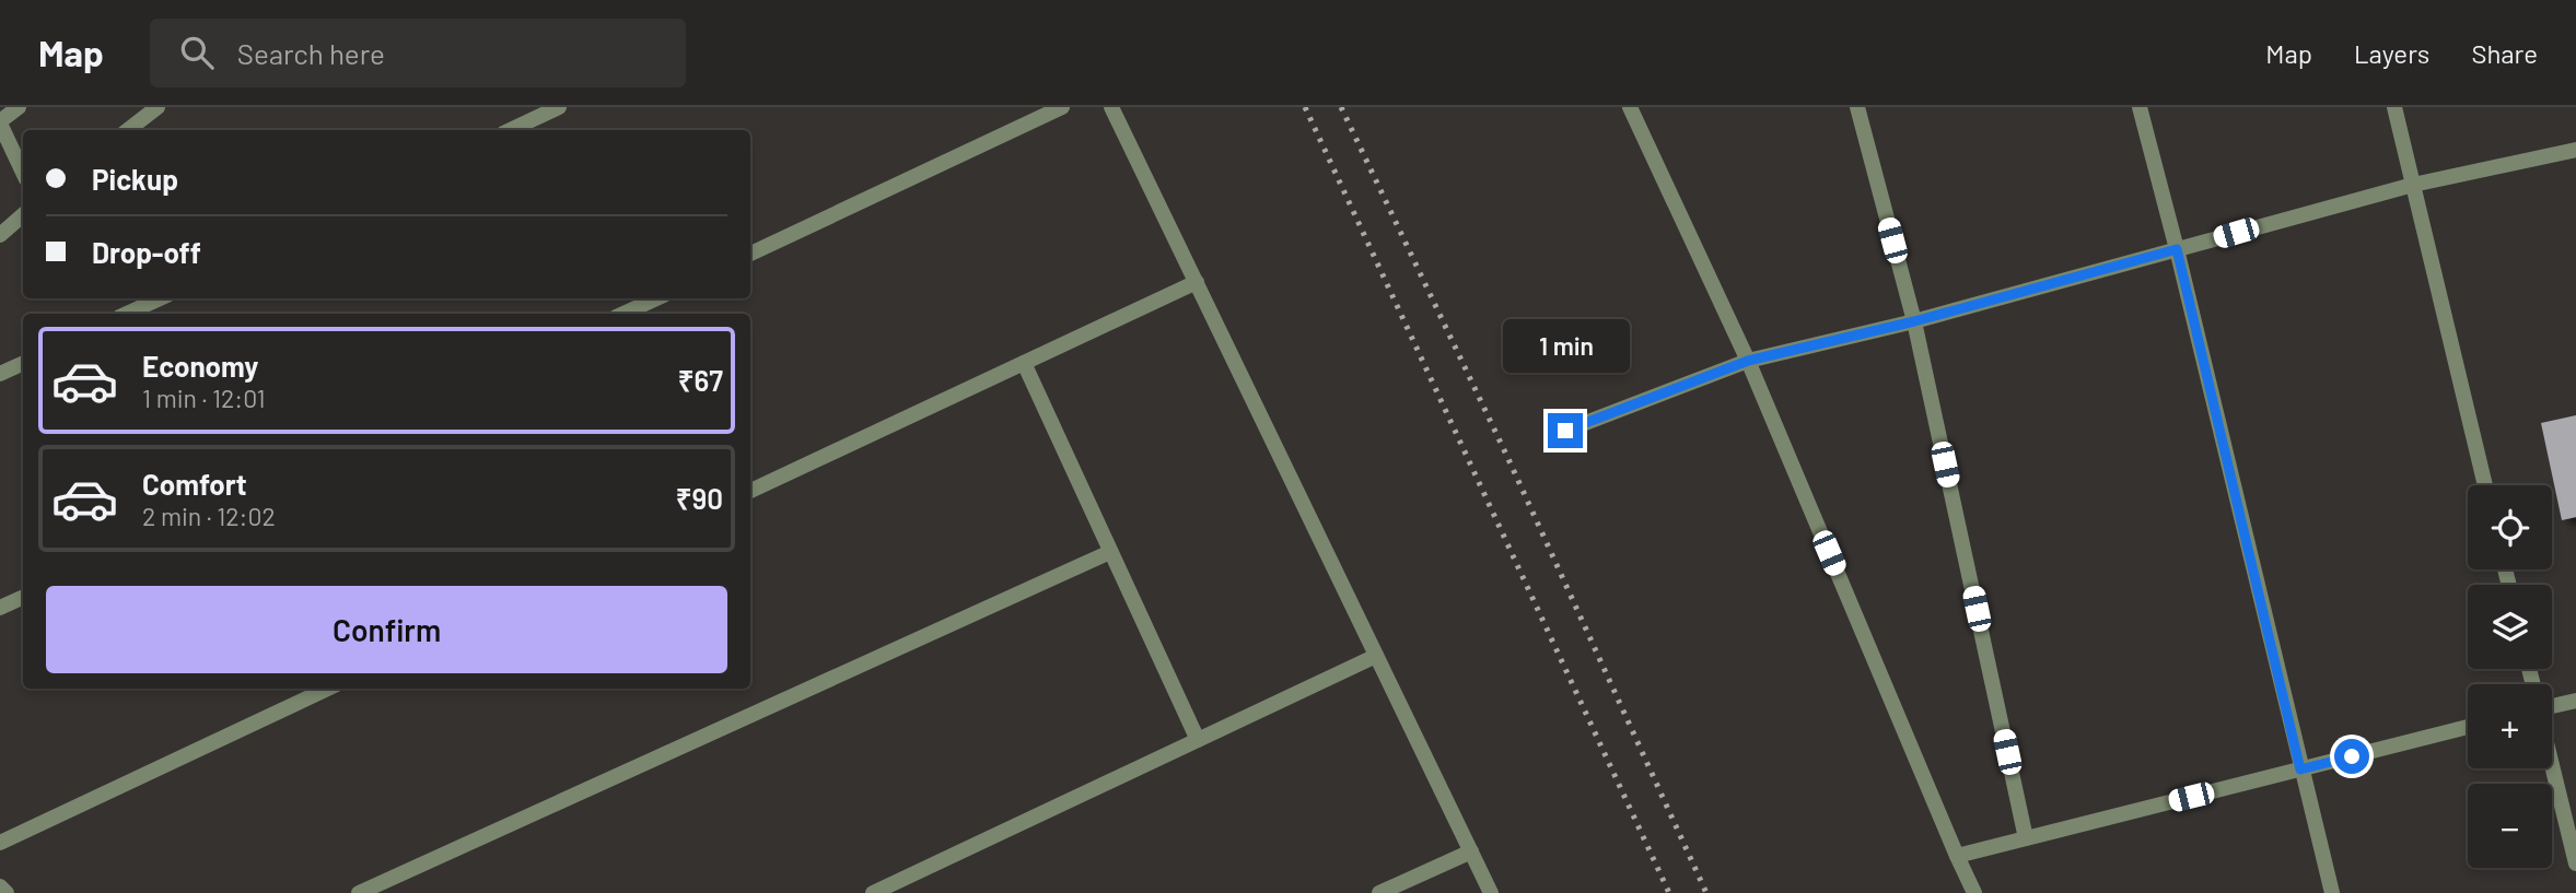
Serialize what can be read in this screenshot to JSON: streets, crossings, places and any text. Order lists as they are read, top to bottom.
{
  "page": {
    "header": "Map",
    "search": "Search here",
    "nav": ["Map", "Layers", "Share"],
    "banner": ["Pickup", "Drop-off"],
    "bubble": "1 min",
    "list": [
      {
        "name": "Economy",
        "note": "1 min · 12:01",
        "value": "₹67"
      },
      {
        "name": "Comfort",
        "note": "2 min · 12:02",
        "value": "₹90"
      }
    ],
    "map_buttons": ["+", "−"],
    "buttons": "Confirm"
  }
}
